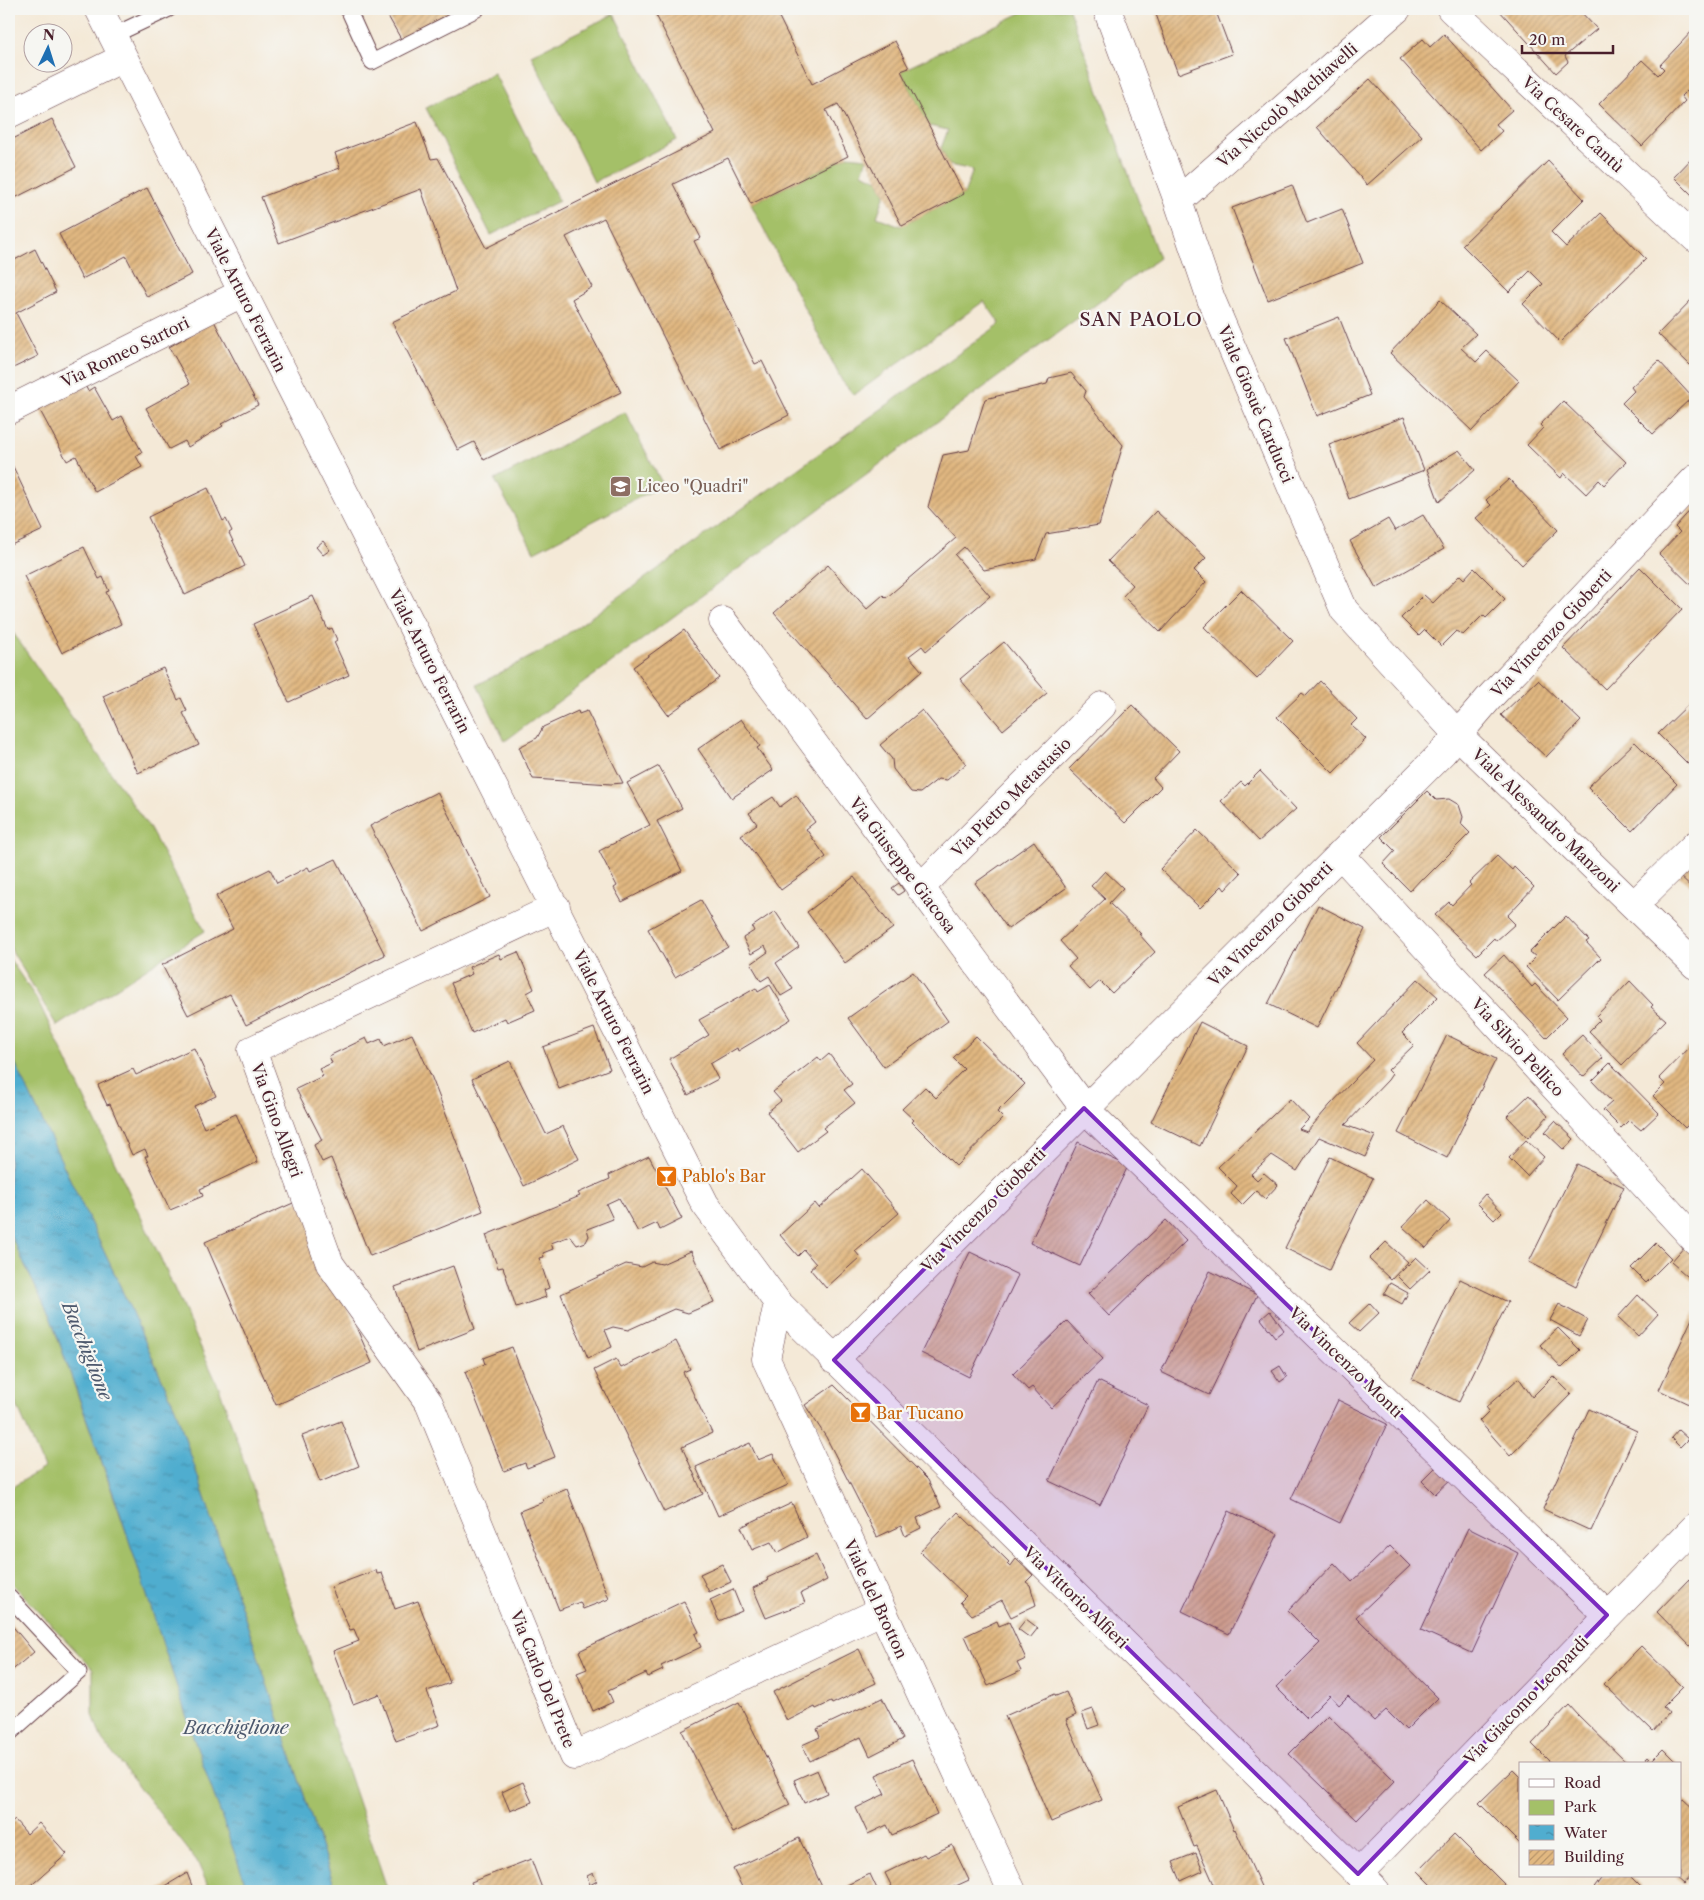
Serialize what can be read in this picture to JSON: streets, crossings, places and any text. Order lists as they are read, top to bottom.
{
  "streets": {
    "street": [
      "Via Niccolò Machiavelli",
      "Via Cesare Cantù",
      "Viale Arturo Ferrarin",
      "Via Romeo Sartori",
      "Viale Giosuè Carducci",
      "Via Vincenzo Gioberti",
      "Via Pietro Metastasio",
      "Viale Alessandro Manzoni",
      "Via Giuseppe Giacosa",
      "Via Silvio Pellico",
      "Via Gino Allegri",
      "Via Vincenzo Monti",
      "Via Vittorio Alfieri",
      "Viale del Brotton",
      "Via Carlo Del Prete",
      "Via Giacomo Leopardi"
    ]
  },
  "crossings": [
    ["Via Niccolò Machiavelli", "Viale Giosuè Carducci"],
    ["Viale Arturo Ferrarin", "Via Romeo Sartori"],
    ["Viale Arturo Ferrarin", "Via Gino Allegri"],
    ["Viale Arturo Ferrarin", "Via Vittorio Alfieri"],
    ["Viale Arturo Ferrarin", "Viale del Brotton"],
    ["Viale Giosuè Carducci", "Via Vincenzo Gioberti"],
    ["Viale Giosuè Carducci", "Viale Alessandro Manzoni"],
    ["Via Vincenzo Gioberti", "Viale Alessandro Manzoni"],
    ["Via Vincenzo Gioberti", "Via Giuseppe Giacosa"],
    ["Via Vincenzo Gioberti", "Via Silvio Pellico"],
    ["Via Vincenzo Gioberti", "Via Vincenzo Monti"],
    ["Via Vincenzo Gioberti", "Via Vittorio Alfieri"],
    ["Via Pietro Metastasio", "Via Giuseppe Giacosa"],
    ["Via Giuseppe Giacosa", "Via Vincenzo Monti"],
    ["Via Gino Allegri", "Via Carlo Del Prete"],
    ["Via Vincenzo Monti", "Via Giacomo Leopardi"],
    ["Via Vittorio Alfieri", "Viale del Brotton"],
    ["Via Vittorio Alfieri", "Via Giacomo Leopardi"],
    ["Viale del Brotton", "Via Carlo Del Prete"]
  ],
  "districts": ["SAN PAOLO"],
  "water": ["Bacchiglione"],
  "places": {
    "school or university": ["Liceo \"Quadri\""],
    "bar": ["Pablo's Bar", "Bar Tucano"]
  },
  "legend": [
    "Road",
    "Park",
    "Water",
    "Building"
  ],
  "scale_bar": "20 m",
  "north": "top"
}
